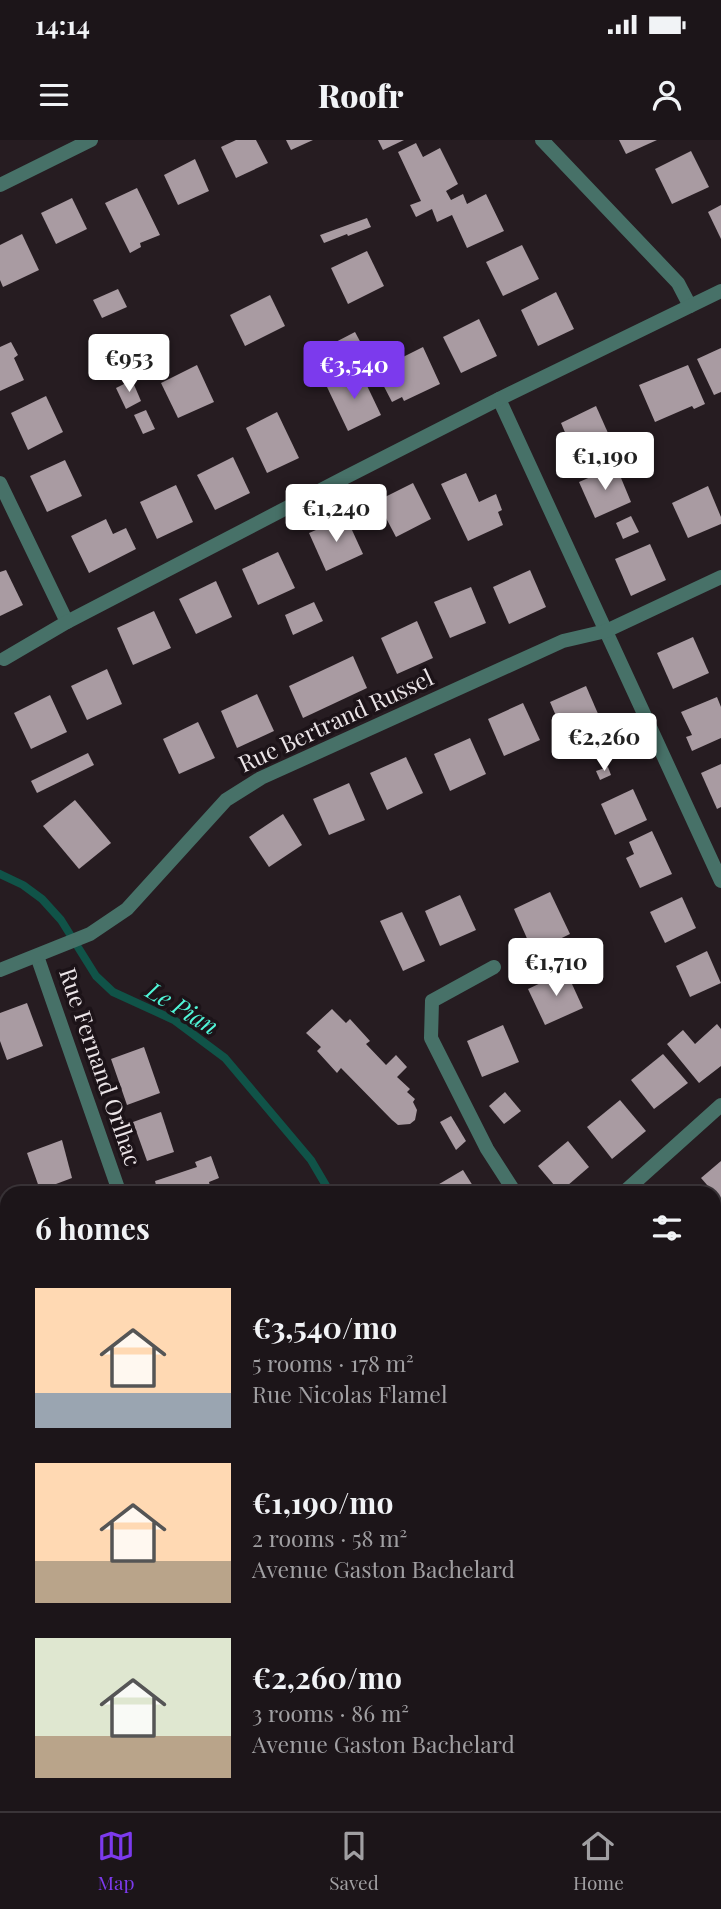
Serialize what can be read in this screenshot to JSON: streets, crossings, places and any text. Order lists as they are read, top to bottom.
{
  "streets": {
    "street": ["Rue Bertrand Russel", "Rue Fernand Orlhac"]
  },
  "crossings": [
    ["Rue Bertrand Russel", "Rue Fernand Orlhac"]
  ],
  "water": ["Le Pian"],
  "page": {
    "status": "14:14",
    "header": "Roofr",
    "price": [
      "€953",
      "€3,540",
      "€1,190",
      "€1,240",
      "€2,260",
      "€1,710"
    ],
    "heading": "6 homes",
    "list": [
      {
        "name": "€3,540/mo",
        "note": "5 rooms · 178 m² · Rue Nicolas Flamel"
      },
      {
        "name": "€1,190/mo",
        "note": "2 rooms · 58 m² · Avenue Gaston Bachelard"
      },
      {
        "name": "€2,260/mo",
        "note": "3 rooms · 86 m² · Avenue Gaston Bachelard"
      }
    ],
    "tabs": ["Map", "Saved", "Home"]
  }
}
